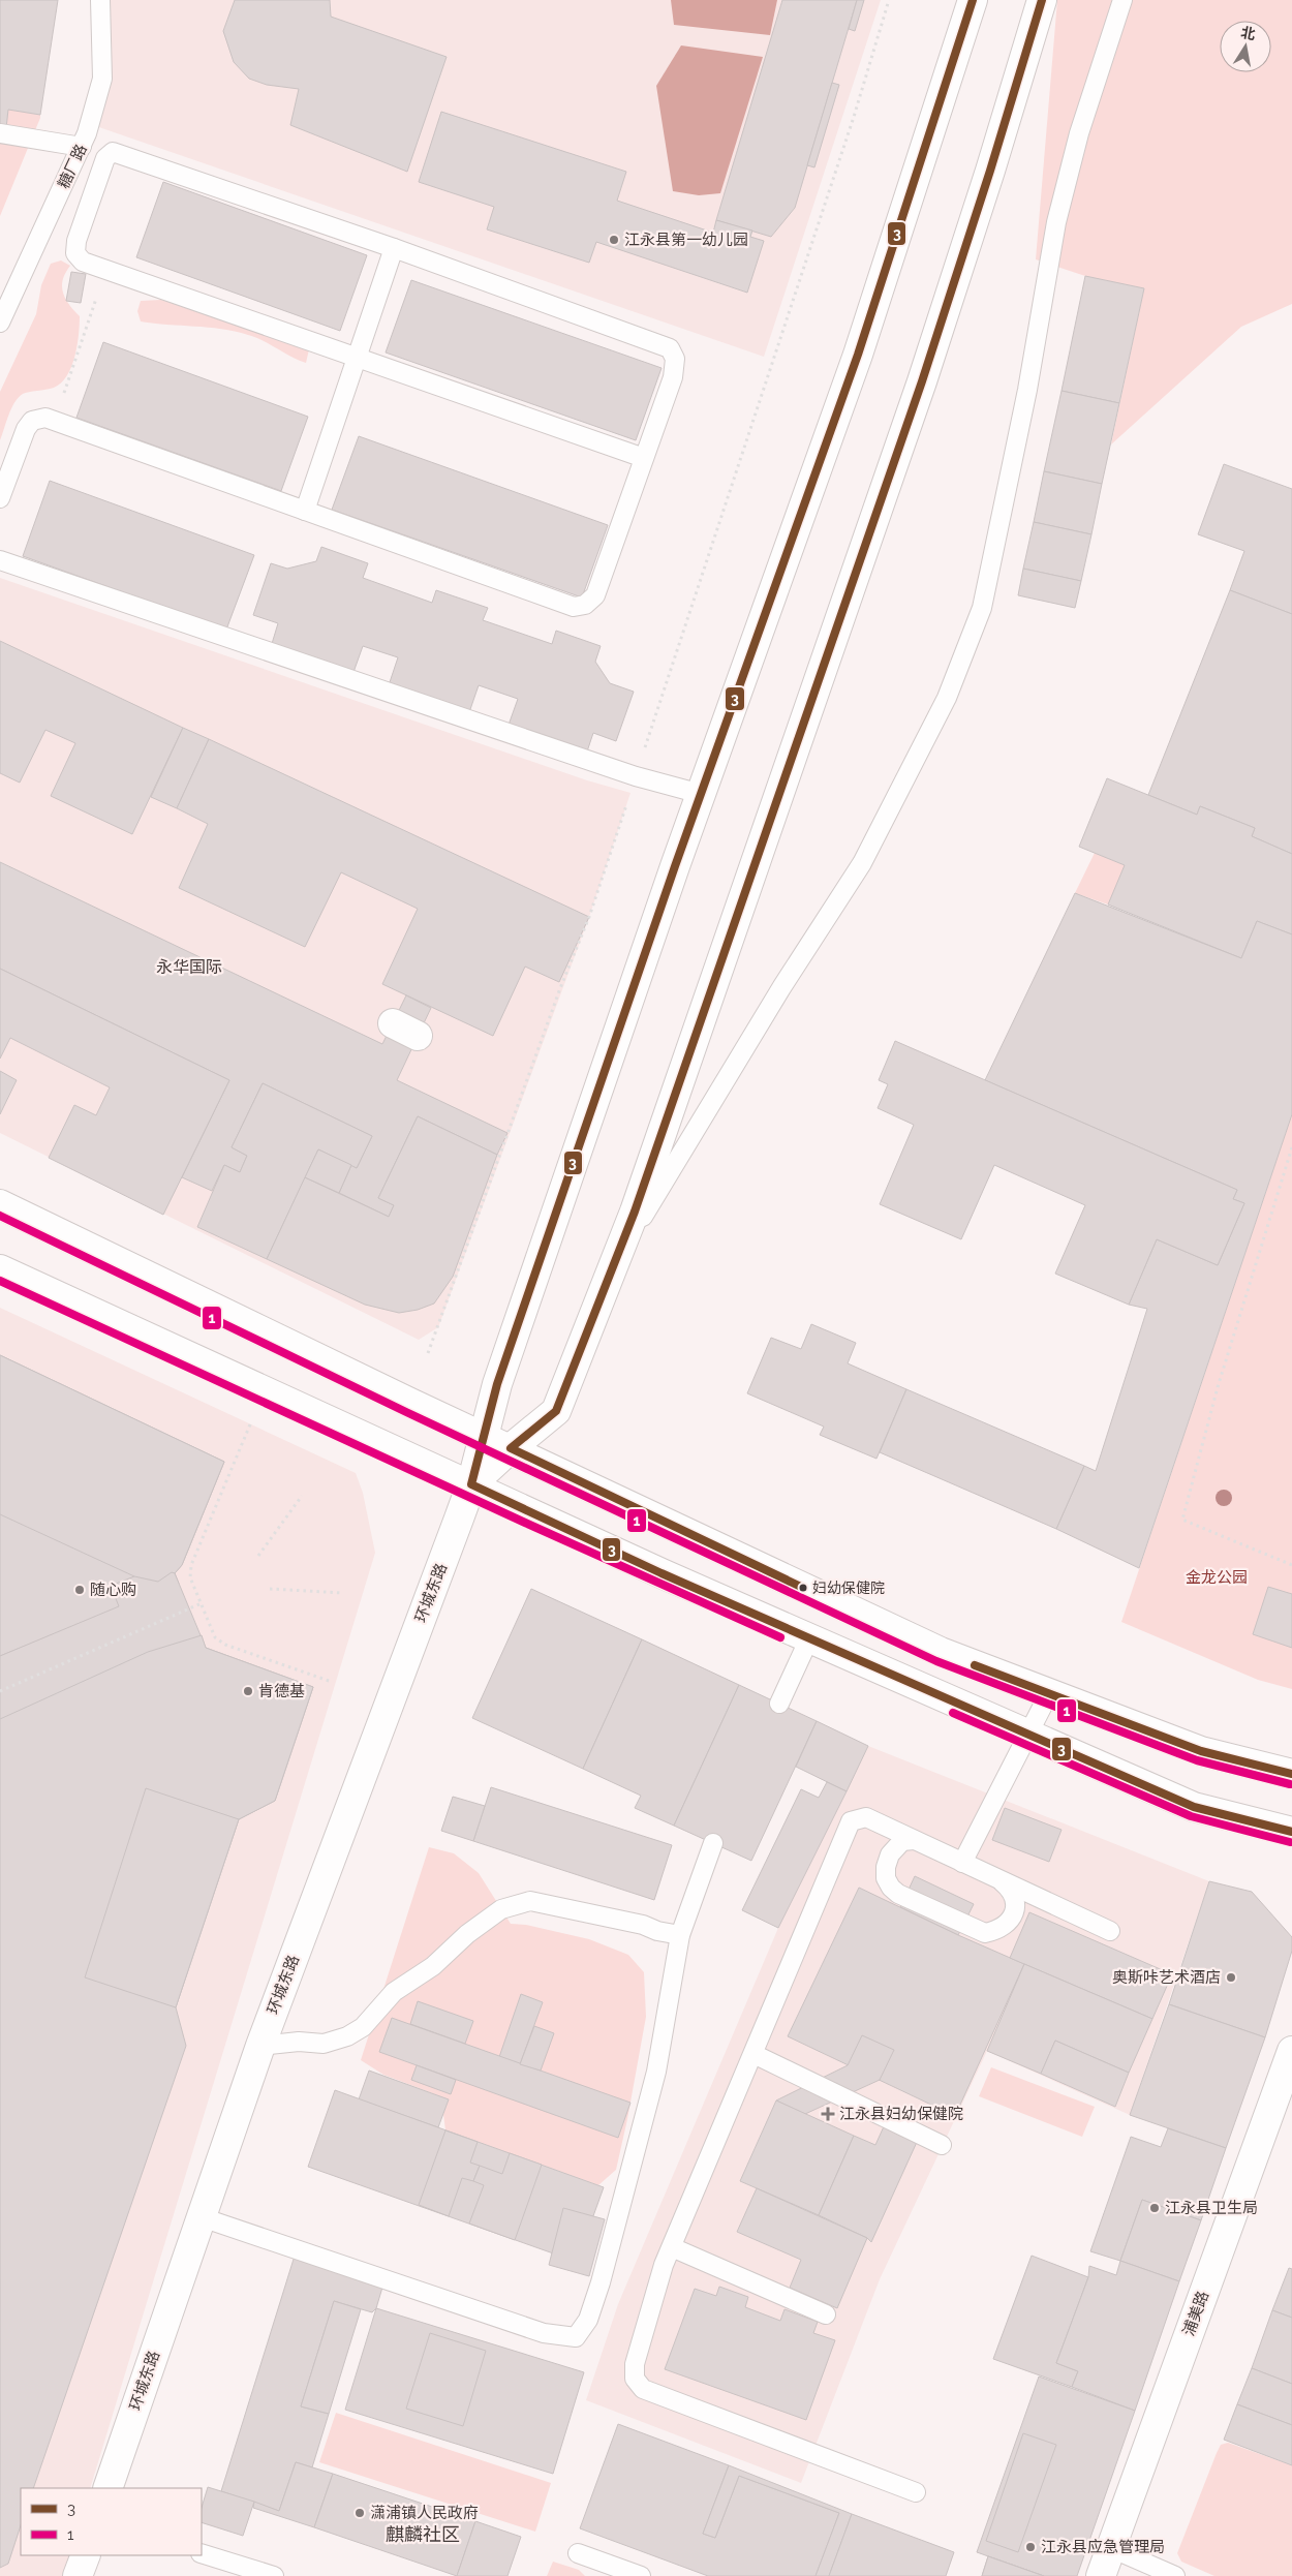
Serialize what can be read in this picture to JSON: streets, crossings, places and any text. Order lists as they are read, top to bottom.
{
  "streets": {
    "main road": ["环城东路", "浦美路"],
    "lane": ["糖厂路"]
  },
  "districts": ["永华国际", "麒麟社区"],
  "parks": ["金龙公园"],
  "places": {
    "other": [
      "江永县第一幼儿园",
      "妇幼保健院",
      "随心购",
      "肯德基",
      "奥斯咔艺术酒店",
      "江永县卫生局",
      "潇浦镇人民政府",
      "江永县应急管理局"
    ],
    "health": ["江永县妇幼保健院"]
  },
  "lines": ["transit line 3", "transit line 1"],
  "legend": ["3", "1"],
  "north": "top"
}
